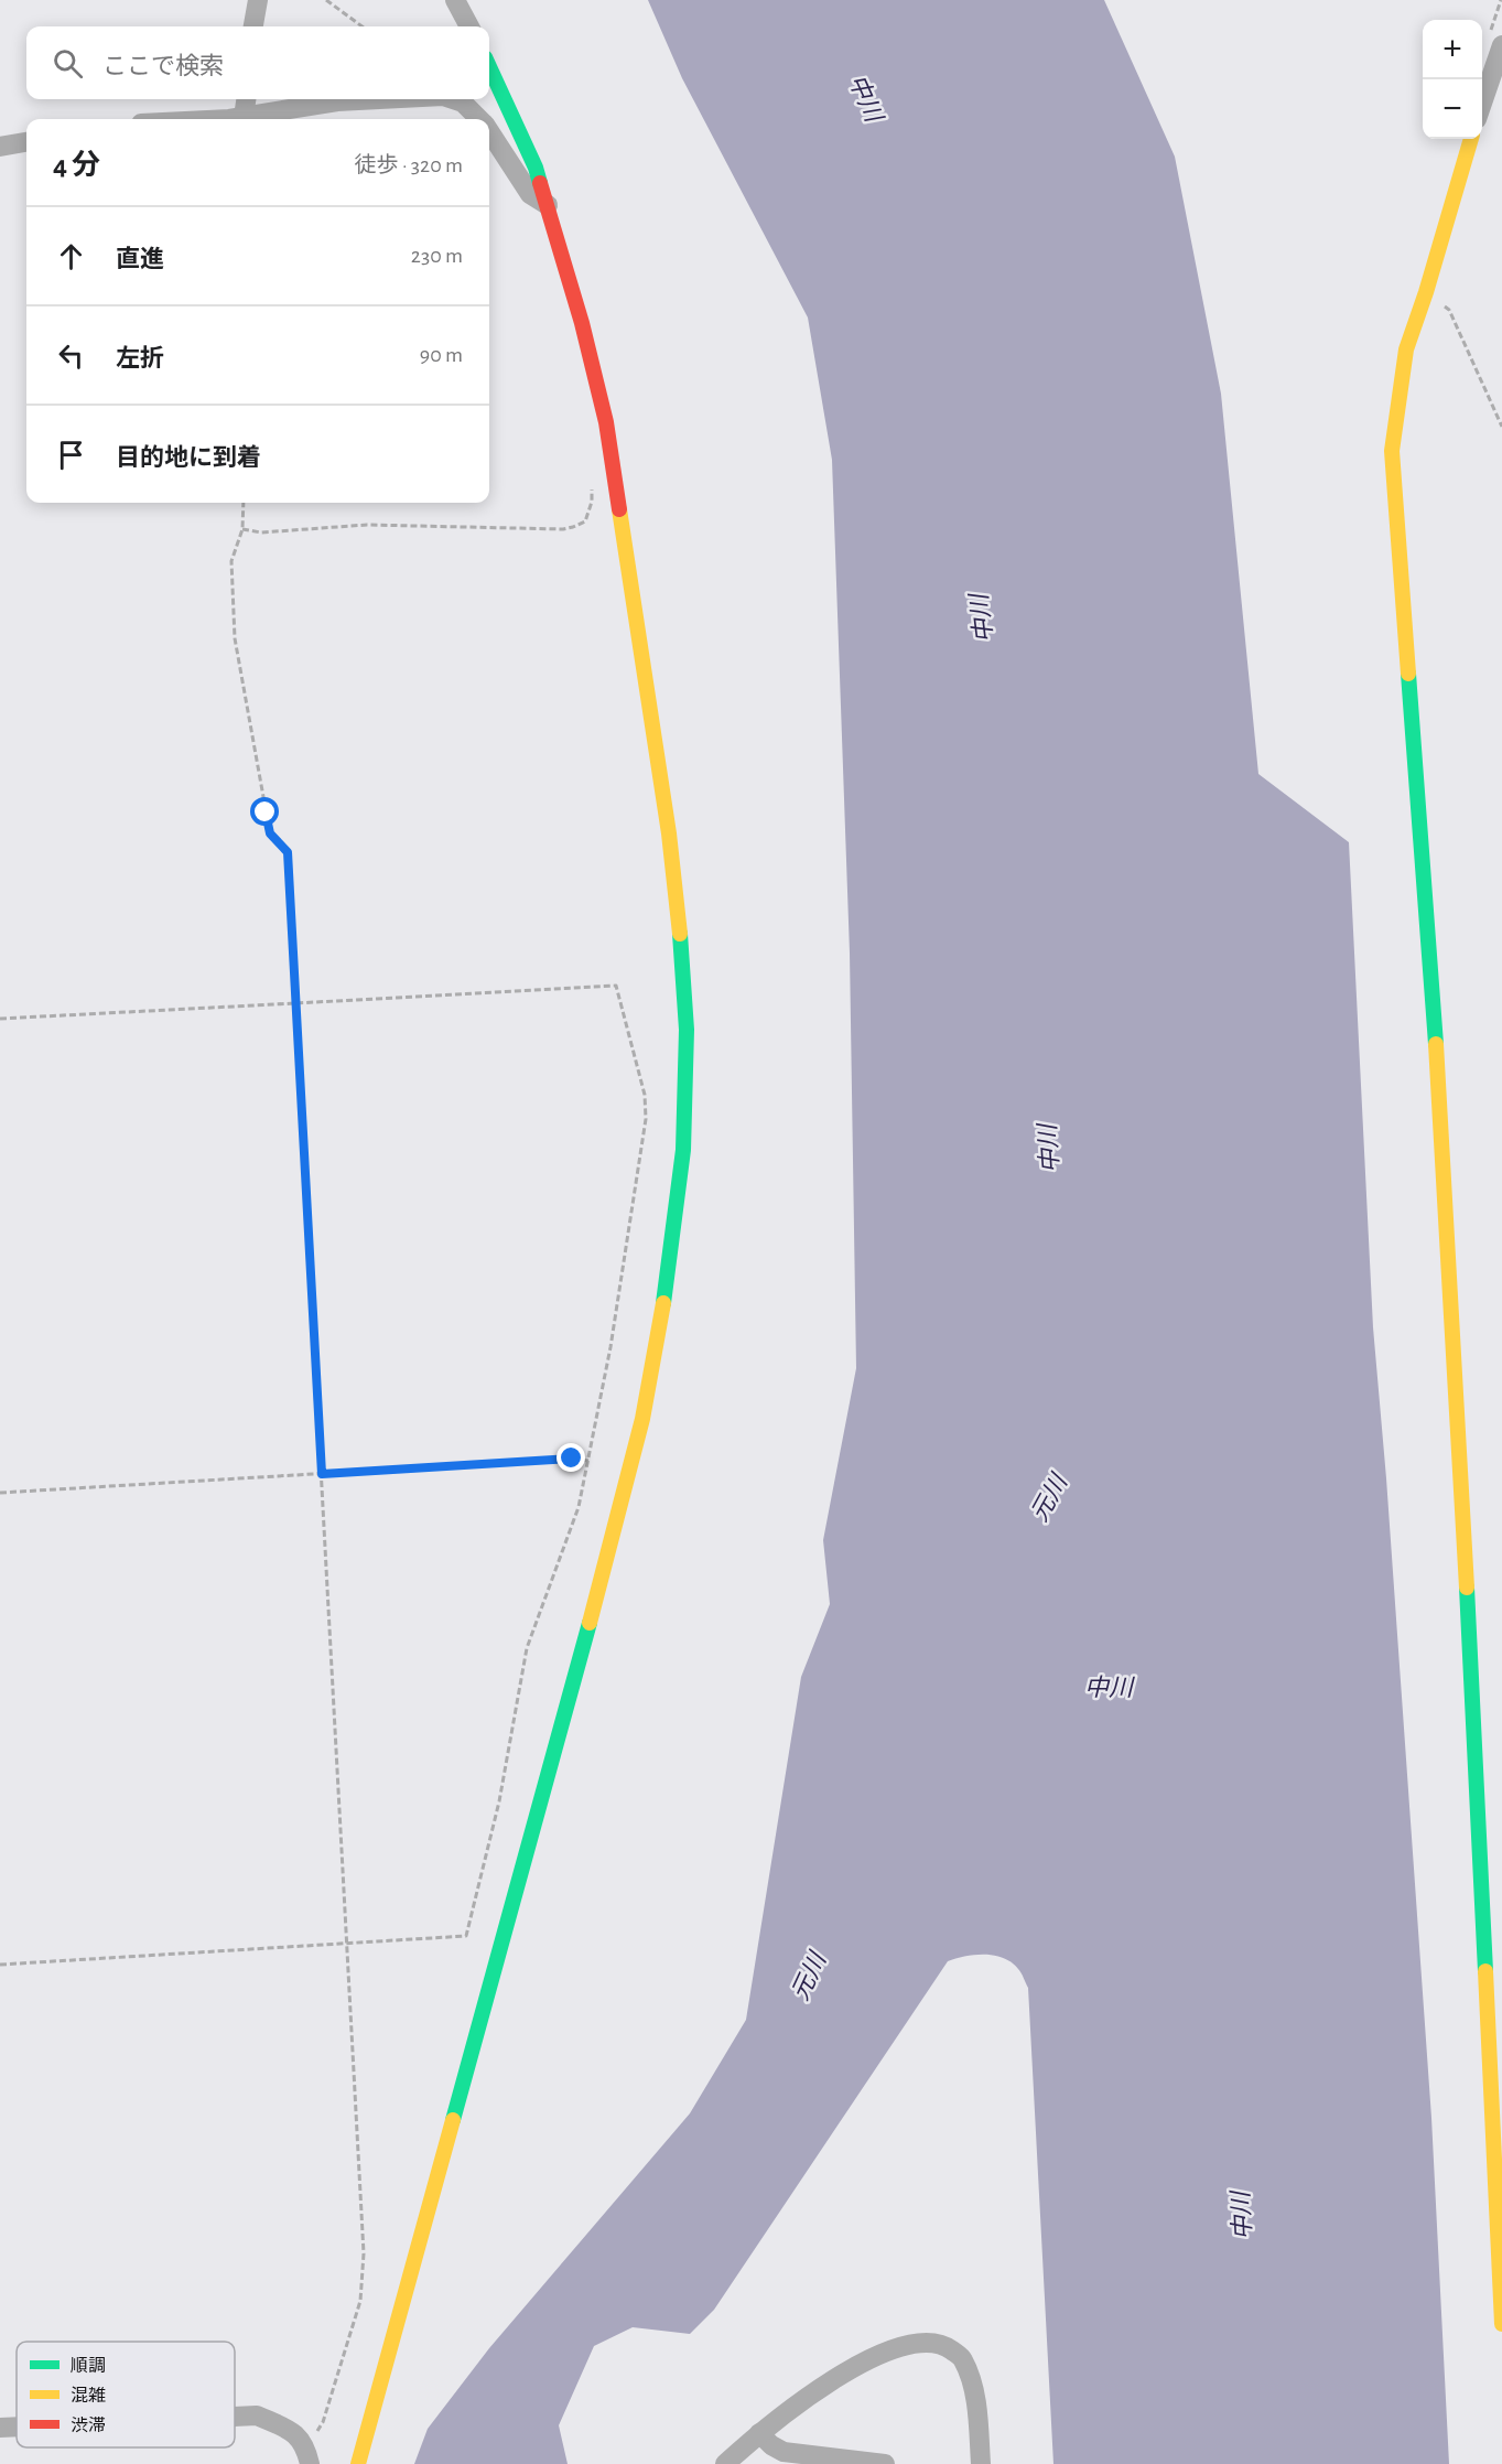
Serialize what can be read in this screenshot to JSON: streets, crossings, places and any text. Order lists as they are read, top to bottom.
{
  "water": ["中川", "元川"],
  "legend": ["順調", "混雑", "渋滞"],
  "page": {
    "map_buttons": ["+", "−"],
    "search": "ここで検索",
    "heading": ["4 分", "徒歩 · 320 m"],
    "list": [
      ["直進", "230 m"],
      ["左折", "90 m"],
      "目的地に到着"
    ]
  }
}
